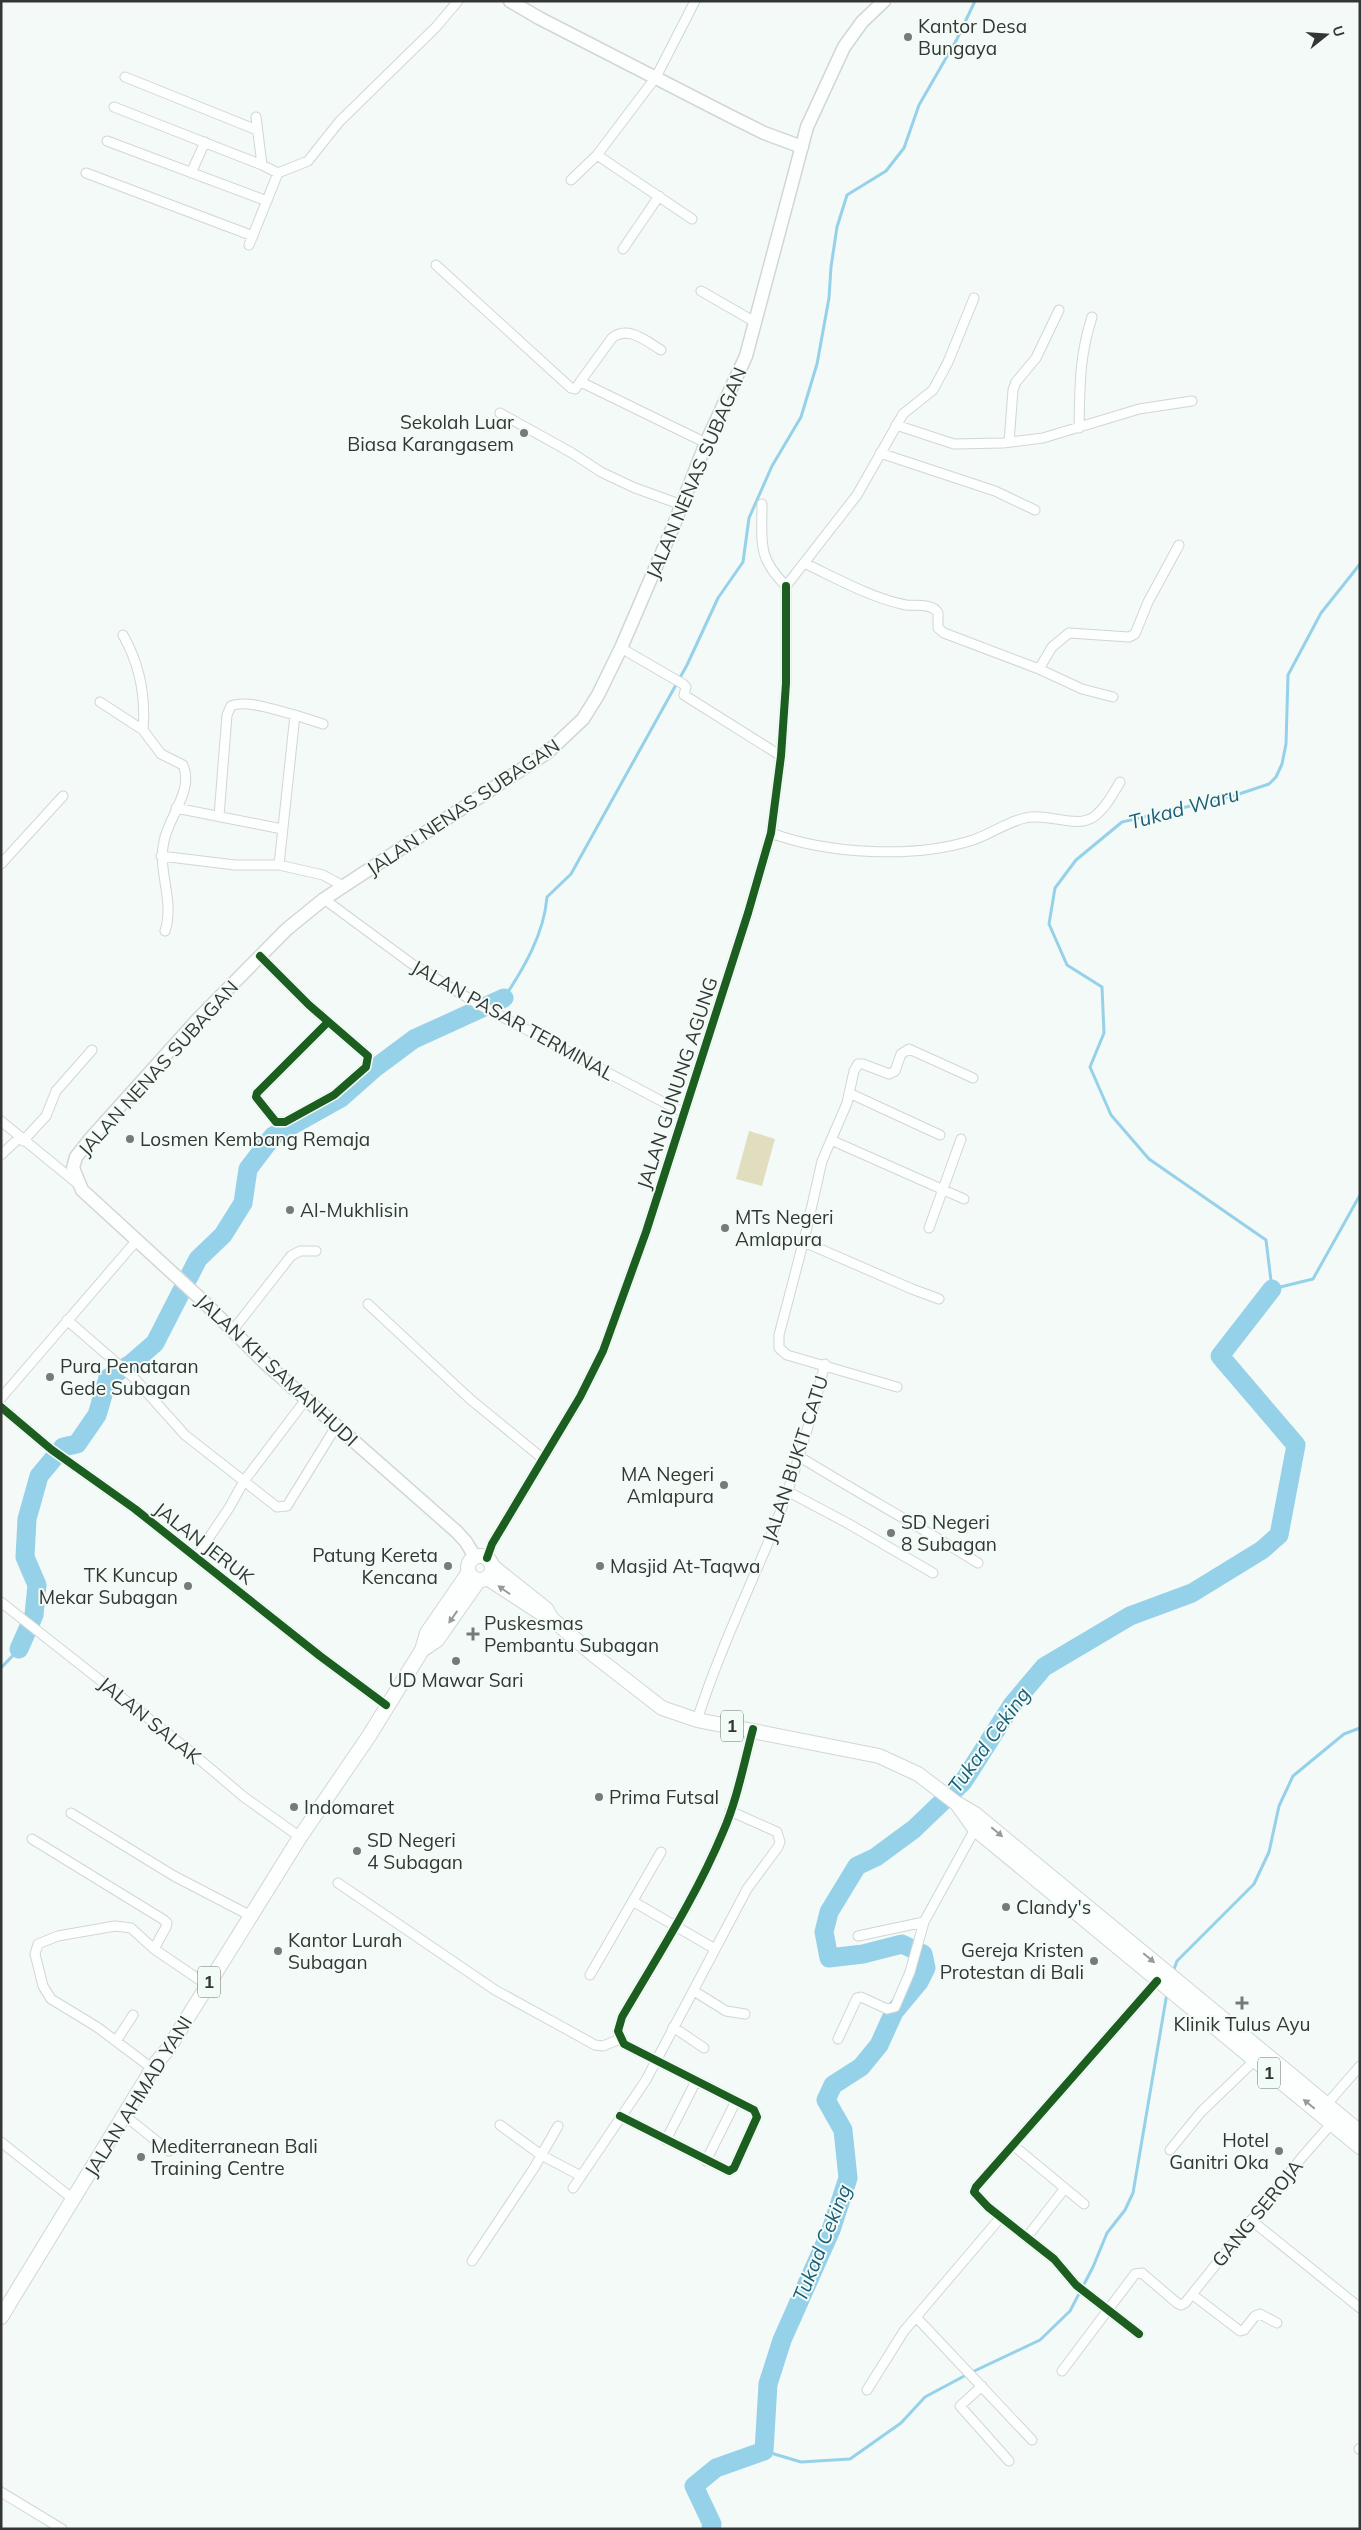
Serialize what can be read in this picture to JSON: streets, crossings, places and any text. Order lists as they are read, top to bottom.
{
  "streets": {
    "highway": ["1", "JALAN AHMAD YANI"],
    "main road": ["JALAN NENAS SUBAGAN", "JALAN KH SAMANHUDI"],
    "street": [
      "JALAN PASAR TERMINAL",
      "JALAN GUNUNG AGUNG",
      "JALAN BUKIT CATU",
      "JALAN JERUK",
      "JALAN SALAK",
      "GANG SEROJA"
    ]
  },
  "crossings": [
    ["JALAN NENAS SUBAGAN", "JALAN PASAR TERMINAL"],
    ["JALAN NENAS SUBAGAN", "JALAN KH SAMANHUDI"],
    ["JALAN PASAR TERMINAL", "JALAN GUNUNG AGUNG"],
    ["JALAN GUNUNG AGUNG", "JALAN KH SAMANHUDI"],
    ["JALAN GUNUNG AGUNG", "1"],
    ["JALAN GUNUNG AGUNG", "JALAN AHMAD YANI"],
    ["JALAN KH SAMANHUDI", "1"],
    ["JALAN KH SAMANHUDI", "JALAN AHMAD YANI"],
    ["JALAN BUKIT CATU", "1"],
    ["JALAN JERUK", "JALAN AHMAD YANI"],
    ["JALAN SALAK", "JALAN AHMAD YANI"],
    ["1", "JALAN AHMAD YANI"],
    ["1", "GANG SEROJA"]
  ],
  "water": ["Tukad Waru", "Tukad Ceking"],
  "places": {
    "other": [
      "Kantor Desa Bungaya",
      "Sekolah Luar Biasa Karangasem",
      "Losmen Kembang Remaja",
      "Al-Mukhlisin",
      "MTs Negeri Amlapura",
      "Pura Penataran Gede Subagan",
      "MA Negeri Amlapura",
      "SD Negeri 8 Subagan",
      "Patung Kereta Kencana",
      "Masjid At-Taqwa",
      "TK Kuncup Mekar Subagan",
      "UD Mawar Sari",
      "Prima Futsal",
      "Indomaret",
      "SD Negeri 4 Subagan",
      "Clandy's",
      "Kantor Lurah Subagan",
      "Gereja Kristen Protestan di Bali",
      "Hotel Ganitri Oka",
      "Mediterranean Bali Training Centre"
    ],
    "health": ["Puskesmas Pembantu Subagan", "Klinik Tulus Ayu"]
  },
  "north": "right"
}
